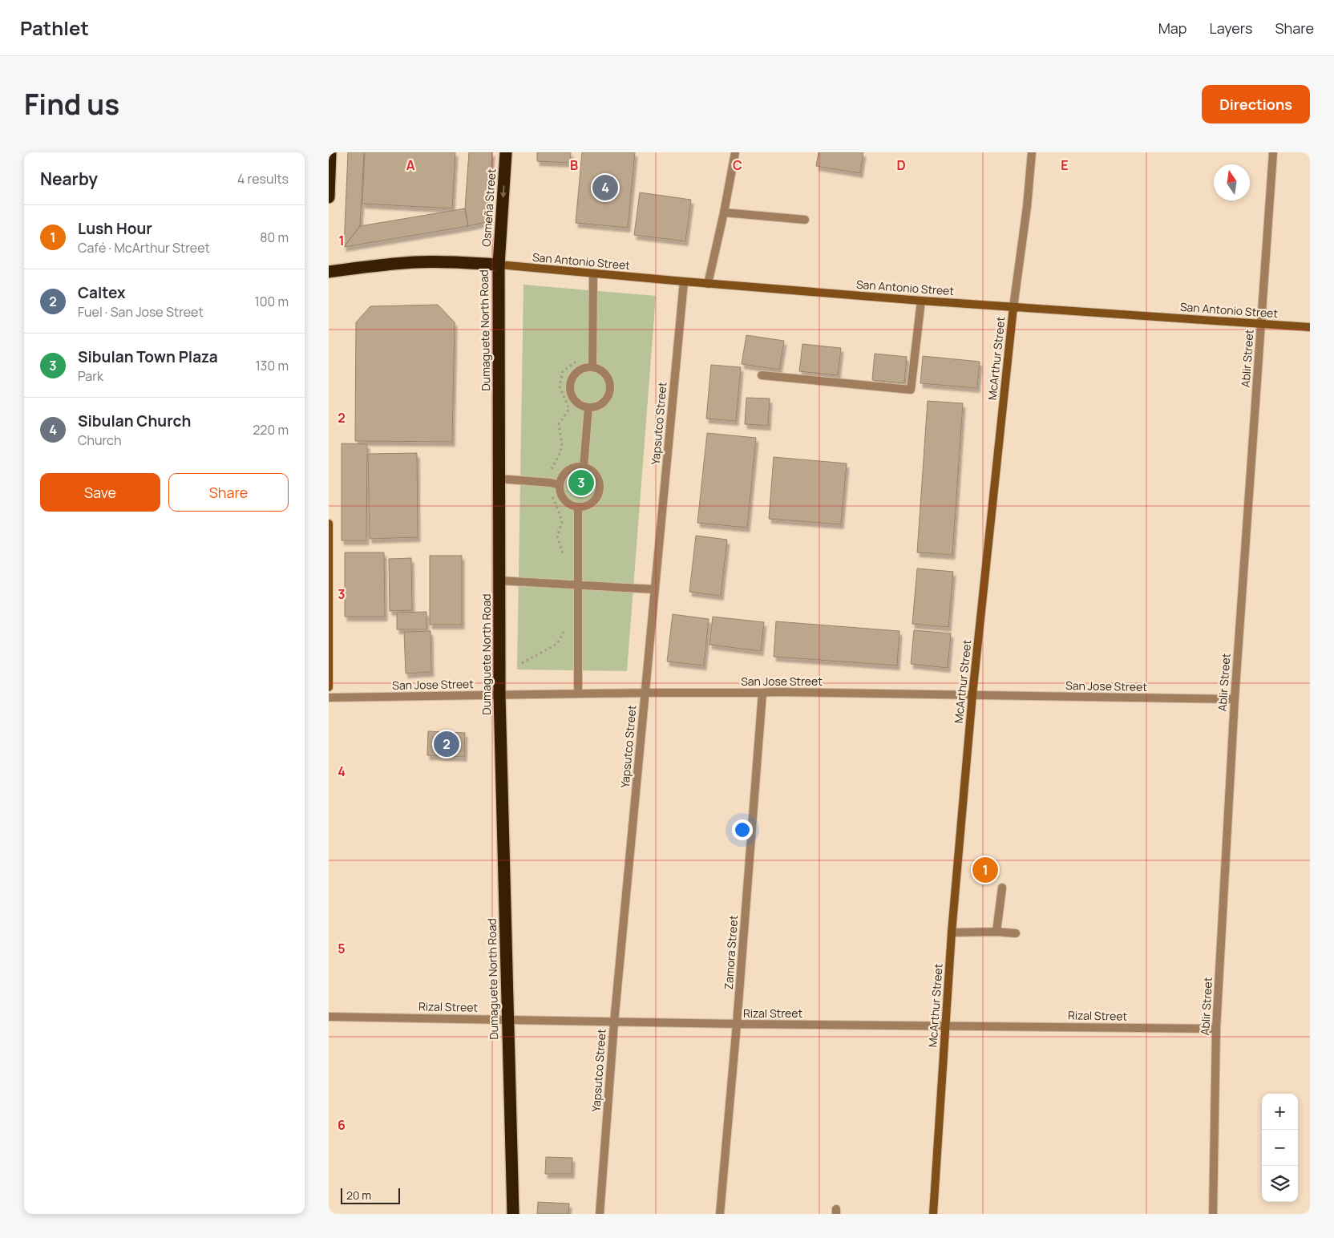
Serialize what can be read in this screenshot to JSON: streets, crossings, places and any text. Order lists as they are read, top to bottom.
{
  "streets": {
    "highway": ["Osmeña Street", "Dumaguete North Road"],
    "street": [
      "San Antonio Street",
      "McArthur Street",
      "Ablir Street",
      "Yapsutco Street",
      "San Jose Street",
      "Zamora Street",
      "Rizal Street"
    ]
  },
  "crossings": [
    ["Osmeña Street", "San Antonio Street"],
    ["Osmeña Street", "Dumaguete North Road"],
    ["San Antonio Street", "Dumaguete North Road"],
    ["San Antonio Street", "McArthur Street"],
    ["San Antonio Street", "Ablir Street"],
    ["San Antonio Street", "Yapsutco Street"],
    ["Dumaguete North Road", "San Jose Street"],
    ["Dumaguete North Road", "Rizal Street"],
    ["McArthur Street", "San Jose Street"],
    ["McArthur Street", "Rizal Street"],
    ["Ablir Street", "San Jose Street"],
    ["Ablir Street", "Rizal Street"],
    ["Yapsutco Street", "San Jose Street"],
    ["Yapsutco Street", "Rizal Street"],
    ["San Jose Street", "Zamora Street"],
    ["Zamora Street", "Rizal Street"]
  ],
  "one_way": ["Osmeña Street"],
  "scale_bar": "20 m",
  "north": "top",
  "page": {
    "header": "Pathlet",
    "nav": ["Map", "Layers", "Share"],
    "title": "Find us",
    "buttons": [
      "Directions",
      ["Save", "Share"]
    ],
    "heading": ["Nearby", "4 results"],
    "pins": [
      "4",
      "3",
      "2",
      "1"
    ],
    "list": [
      {
        "mark": "1",
        "name": "Lush Hour",
        "note": "Café · McArthur Street",
        "value": "80 m"
      },
      {
        "mark": "2",
        "name": "Caltex",
        "note": "Fuel · San Jose Street",
        "value": "100 m"
      },
      {
        "mark": "3",
        "name": "Sibulan Town Plaza",
        "note": "Park",
        "value": "130 m"
      },
      {
        "mark": "4",
        "name": "Sibulan Church",
        "note": "Church",
        "value": "220 m"
      }
    ],
    "map_buttons": ["+", "−"],
    "scale": "20 m"
  },
  "grid": {
    "columns": [
      "A",
      "B",
      "C",
      "D",
      "E"
    ],
    "rows": [
      "1",
      "2",
      "3",
      "4",
      "5",
      "6"
    ]
  }
}
